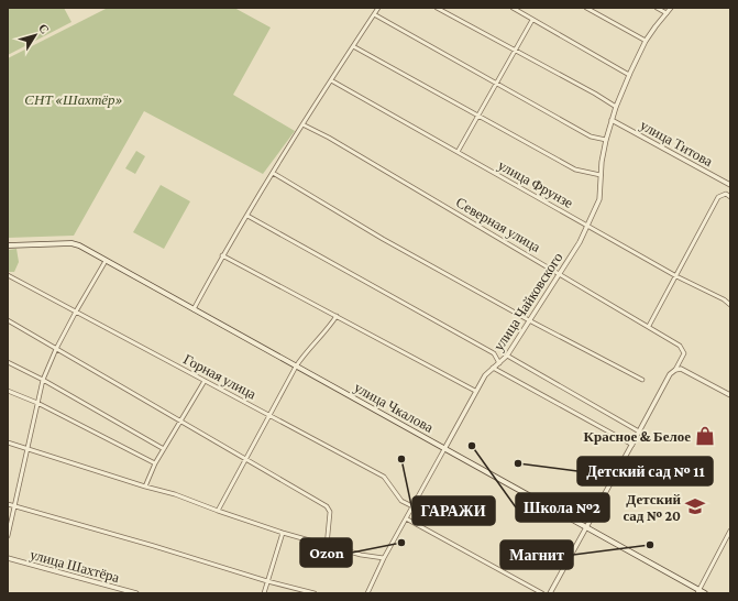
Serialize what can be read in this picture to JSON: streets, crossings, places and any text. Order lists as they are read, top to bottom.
{
  "streets": {
    "main road": ["улица Чкалова"],
    "street": [
      "улица Титова",
      "улица Фрунзе",
      "Северная улица",
      "улица Чайковского",
      "Горная улица",
      "улица Шахтёра"
    ]
  },
  "crossings": [
    ["улица Титова", "улица Чайковского"],
    ["улица Фрунзе", "улица Чайковского"],
    ["Северная улица", "улица Чайковского"],
    ["улица Чайковского", "Горная улица"],
    ["улица Чайковского", "улица Чкалова"]
  ],
  "parks": ["СНТ «Шахтёр»"],
  "places": {
    "shop": ["Красное & Белое"],
    "other": [
      "Школа №2",
      "ГАРАЖИ",
      "Детский сад № 11",
      "Ozon",
      "Магнит"
    ],
    "school or university": ["Детский сад № 20"]
  },
  "north": "top right"
}
